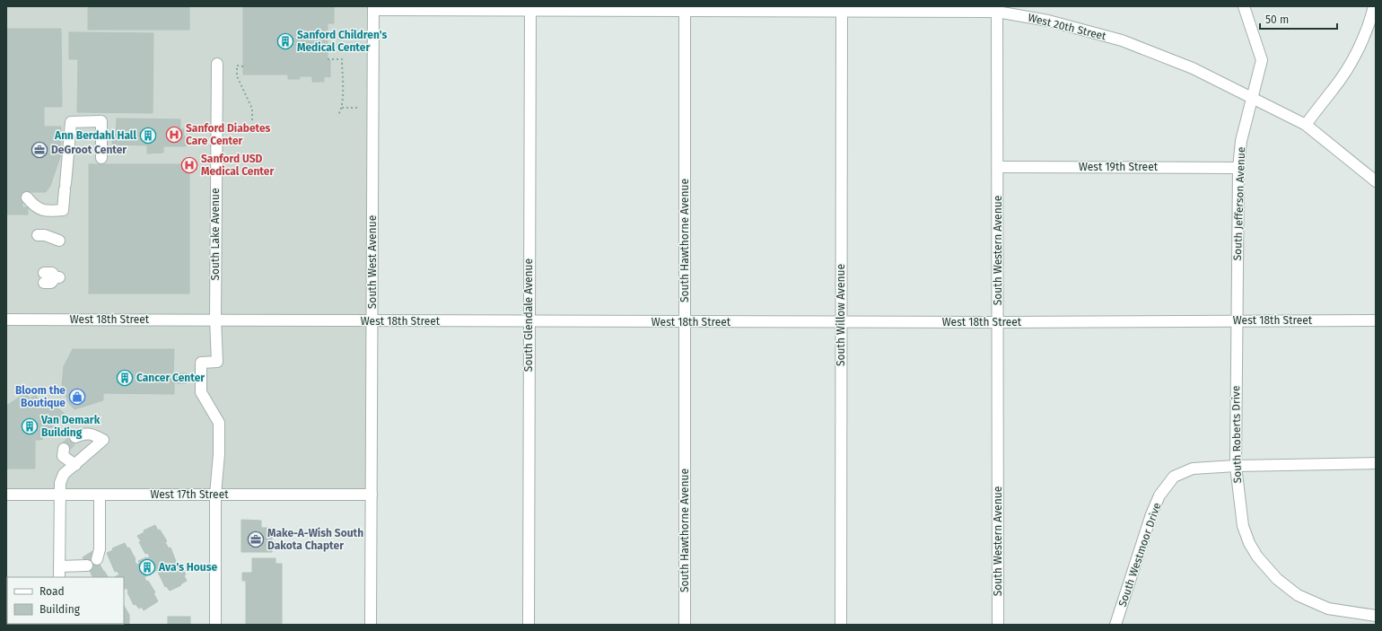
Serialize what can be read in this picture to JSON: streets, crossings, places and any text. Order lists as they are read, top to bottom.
{
  "streets": {
    "street": [
      "West 20th Street",
      "West 19th Street",
      "South Jefferson Avenue",
      "South Lake Avenue",
      "South Hawthorne Avenue",
      "South Western Avenue",
      "South West Avenue",
      "South Glendale Avenue",
      "South Willow Avenue",
      "West 18th Street",
      "South Roberts Drive",
      "West 17th Street",
      "South Westmoor Drive"
    ]
  },
  "crossings": [
    ["West 20th Street", "South Jefferson Avenue"],
    ["West 20th Street", "South Hawthorne Avenue"],
    ["West 20th Street", "South Western Avenue"],
    ["West 20th Street", "South West Avenue"],
    ["West 20th Street", "South Glendale Avenue"],
    ["West 20th Street", "South Willow Avenue"],
    ["West 19th Street", "South Jefferson Avenue"],
    ["West 19th Street", "South Western Avenue"],
    ["South Jefferson Avenue", "West 18th Street"],
    ["South Jefferson Avenue", "South Roberts Drive"],
    ["South Lake Avenue", "West 18th Street"],
    ["South Lake Avenue", "West 17th Street"],
    ["South Hawthorne Avenue", "West 18th Street"],
    ["South Western Avenue", "West 18th Street"],
    ["South West Avenue", "West 18th Street"],
    ["South West Avenue", "West 17th Street"],
    ["South Glendale Avenue", "West 18th Street"],
    ["South Willow Avenue", "West 18th Street"],
    ["West 18th Street", "South Roberts Drive"],
    ["South Roberts Drive", "South Westmoor Drive"]
  ],
  "places": {
    "building": [
      "Sanford Children's Medical Center",
      "Ann Berdahl Hall",
      "Cancer Center",
      "Van Demark Building",
      "Ava's House"
    ],
    "hospital": ["Sanford Diabetes Care Center", "Sanford USD Medical Center"],
    "office": ["DeGroot Center", "Make-A-Wish South Dakota Chapter"],
    "shop": ["Bloom the Boutique"]
  },
  "legend": ["Road", "Building"],
  "scale_bar": "50 m"
}
